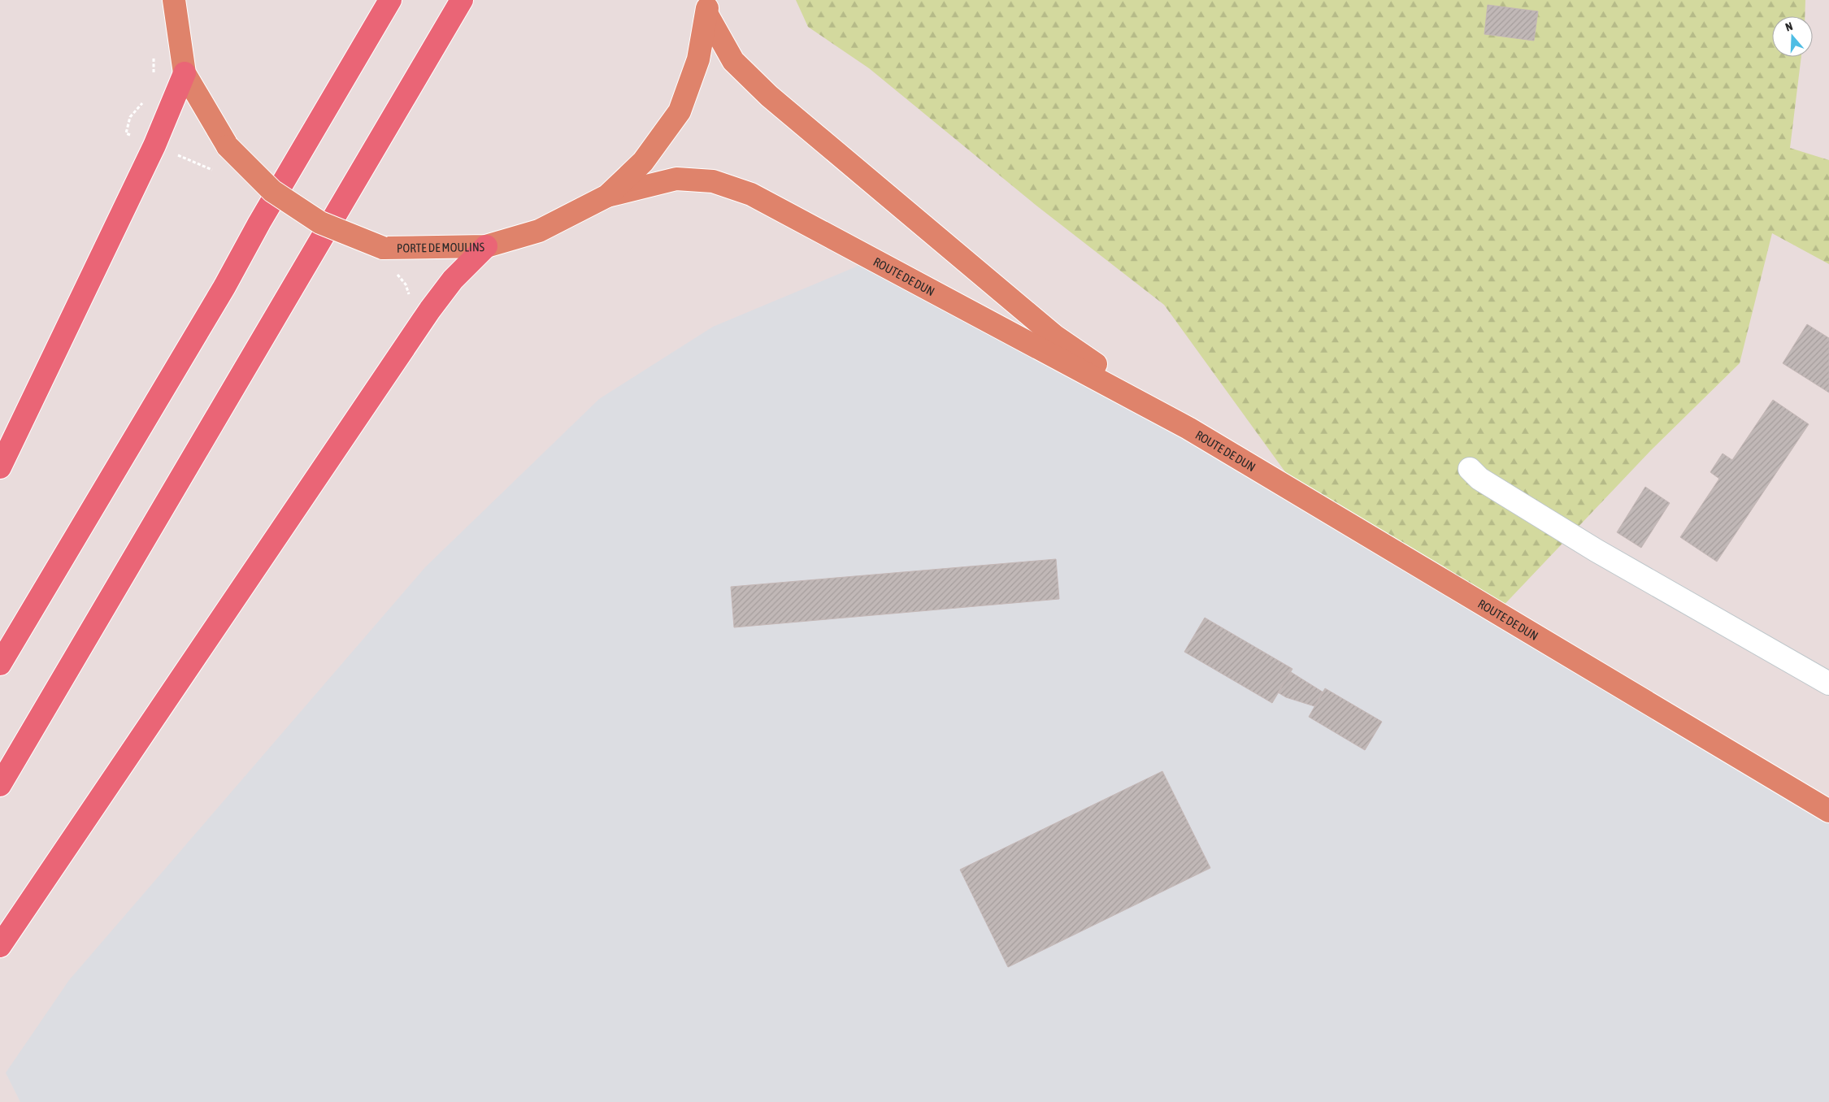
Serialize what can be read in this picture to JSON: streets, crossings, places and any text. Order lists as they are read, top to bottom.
{
  "streets": {
    "main road": ["PORTE DE MOULINS", "ROUTE DE DUN"]
  },
  "crossings": [
    ["PORTE DE MOULINS", "ROUTE DE DUN"]
  ],
  "north": "top"
}
